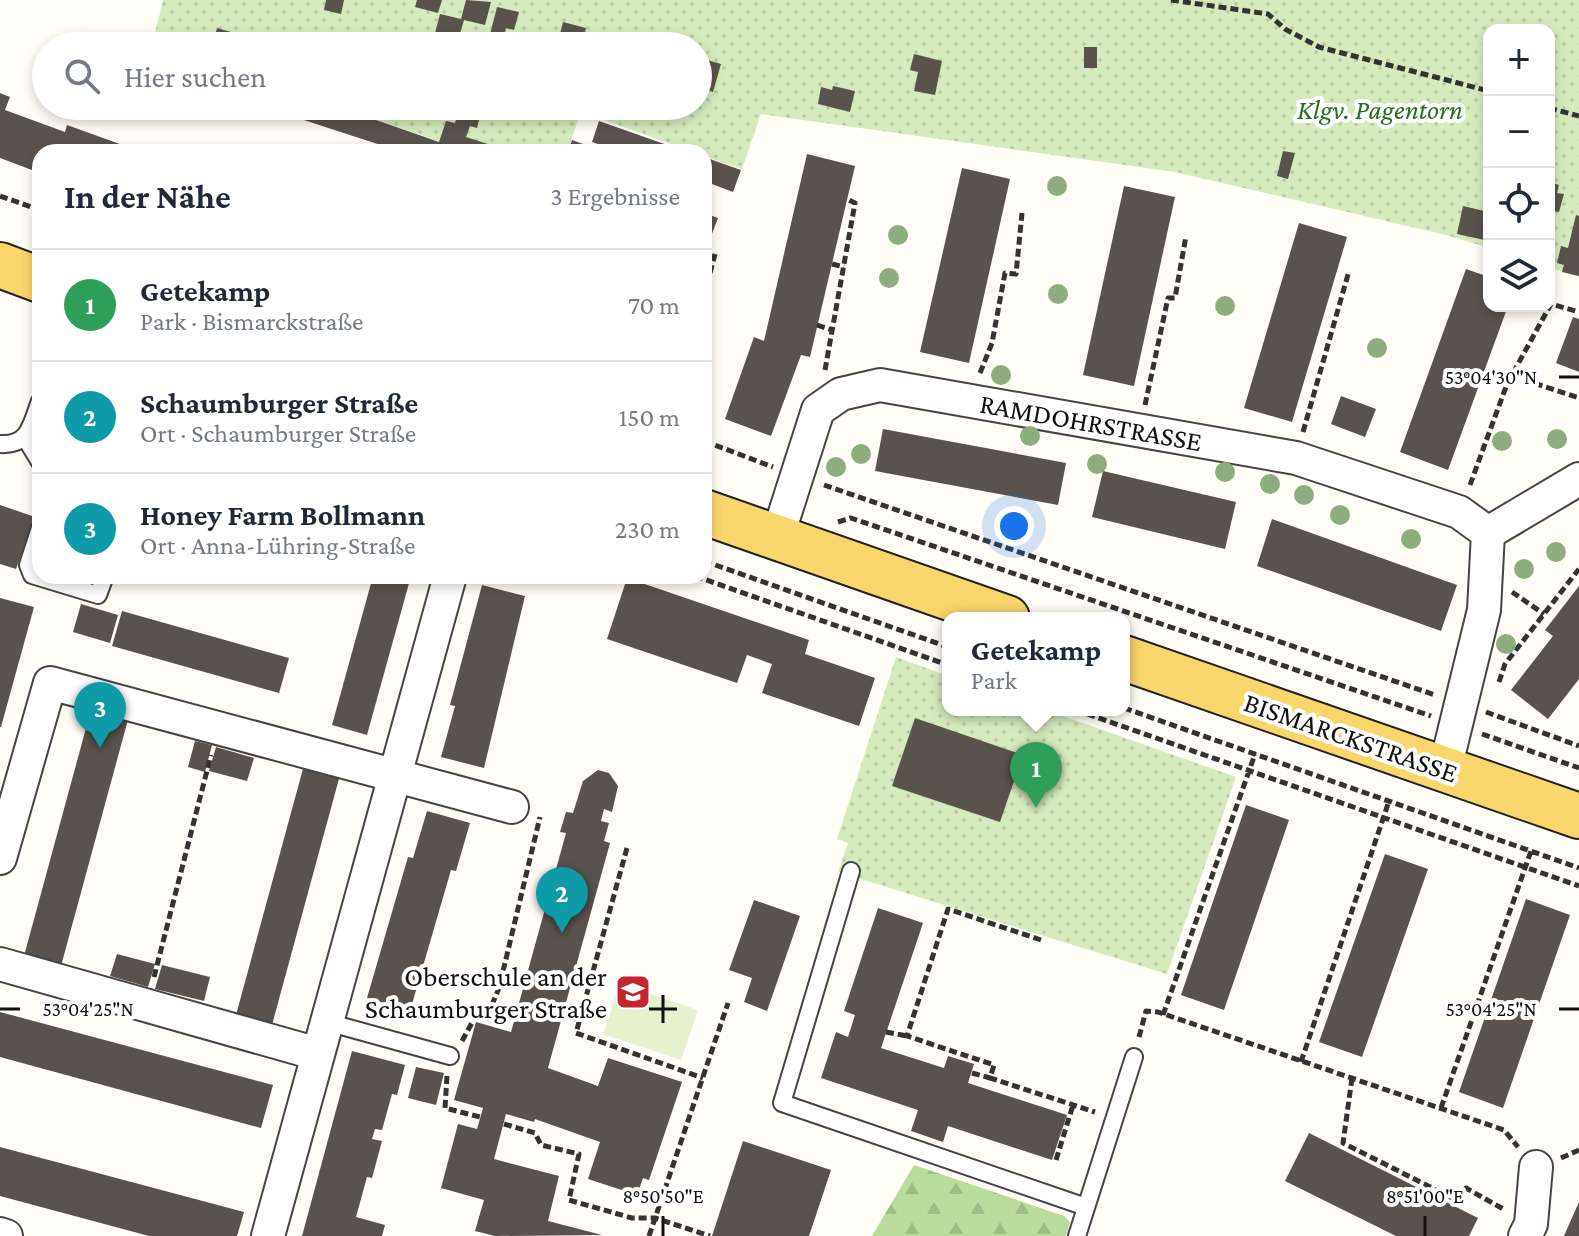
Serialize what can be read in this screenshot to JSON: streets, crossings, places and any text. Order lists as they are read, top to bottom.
{
  "streets": {
    "main road": ["BISMARCKSTRASSE"],
    "street": ["RAMDOHRSTRASSE"]
  },
  "parks": ["Klgv. Pagentorn"],
  "places": {
    "school or university": ["Oberschule an der Schaumburger Straße"]
  },
  "page": {
    "map_buttons": ["+", "−"],
    "search": "Hier suchen",
    "heading": ["In der Nähe", "3 Ergebnisse"],
    "list": [
      {
        "mark": "1",
        "name": "Getekamp",
        "note": "Park · Bismarckstraße",
        "value": "70 m"
      },
      {
        "mark": "2",
        "name": "Schaumburger Straße",
        "note": "Ort · Schaumburger Straße",
        "value": "150 m"
      },
      {
        "mark": "3",
        "name": "Honey Farm Bollmann",
        "note": "Ort · Anna-Lühring-Straße",
        "value": "230 m"
      }
    ],
    "popup": ["Getekamp", "Park"],
    "pins": ["3", "1", "2"]
  },
  "coordinates": [
    "53°04'30\"N",
    "53°04'25\"N",
    "8°50'50\"E",
    "8°51'00\"E"
  ]
}
